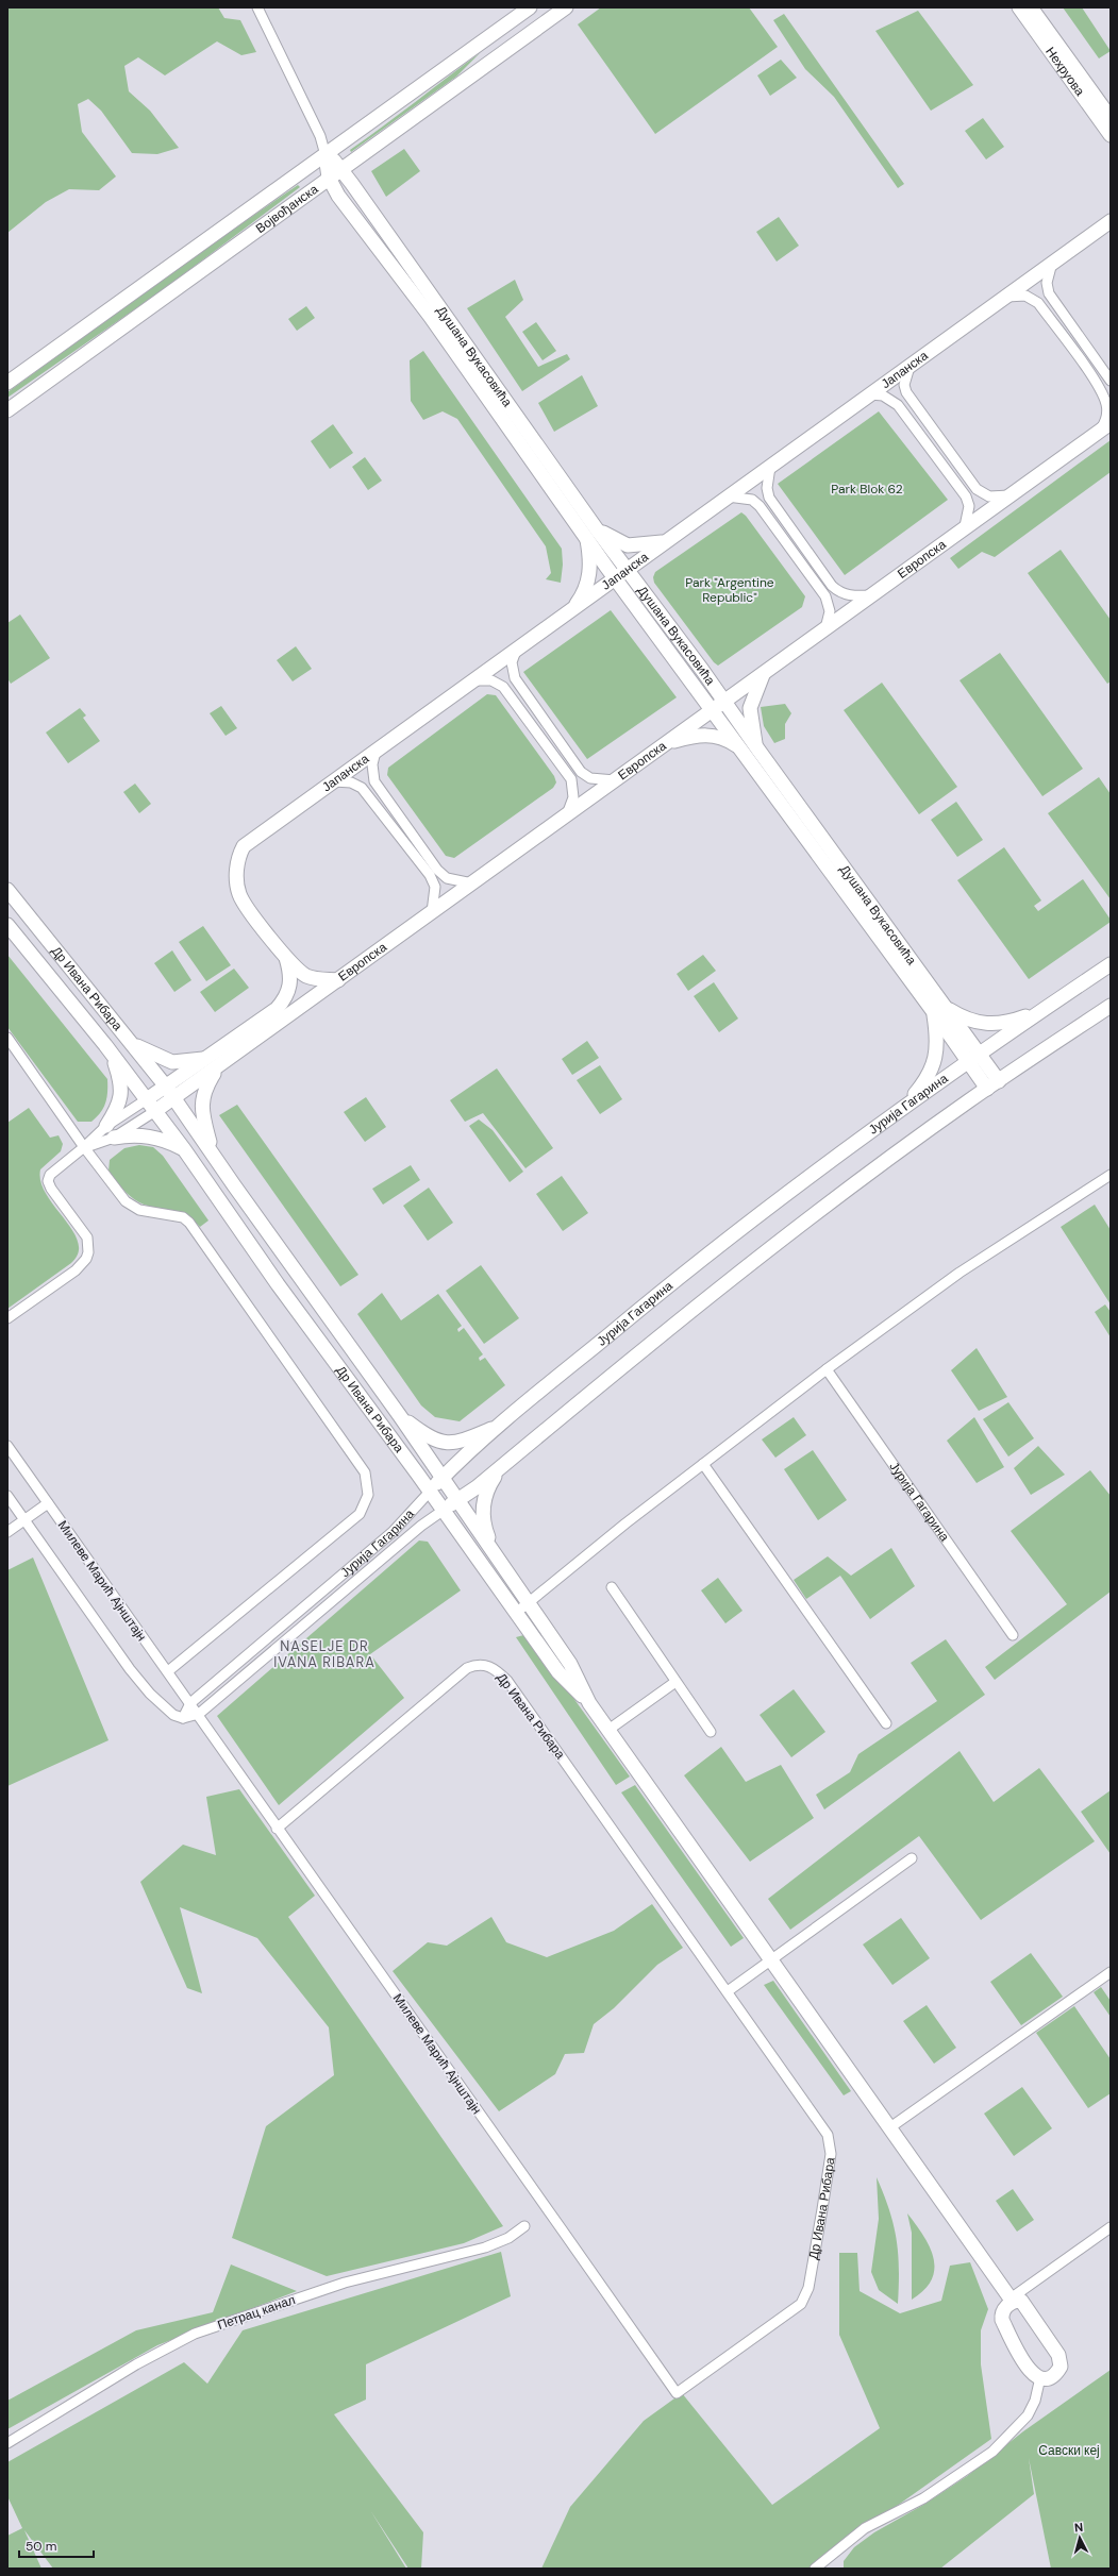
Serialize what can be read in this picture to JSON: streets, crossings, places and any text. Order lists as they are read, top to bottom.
{
  "streets": {
    "street": [
      "Нехруова",
      "Војвођанска",
      "Душана Вукасовића",
      "Јапанска",
      "Европска",
      "Др Ивана Рибара",
      "Јурија Гагарина",
      "Милеве Марић Ајнштајн",
      "Петрац канал"
    ]
  },
  "crossings": [
    ["Војвођанска", "Душана Вукасовића"],
    ["Душана Вукасовића", "Јапанска"],
    ["Душана Вукасовића", "Европска"],
    ["Душана Вукасовића", "Јурија Гагарина"],
    ["Јапанска", "Европска"],
    ["Европска", "Др Ивана Рибара"],
    ["Др Ивана Рибара", "Јурија Гагарина"],
    ["Др Ивана Рибара", "Милеве Марић Ајнштајн"],
    ["Јурија Гагарина", "Милеве Марић Ајнштајн"]
  ],
  "districts": ["NASELJE DR IVANA RIBARA"],
  "parks": ["Park Blok 62", "Park \"Argentine Republic\"", "Савски кеј"],
  "scale_bar": "50 m",
  "north": "top"
}
